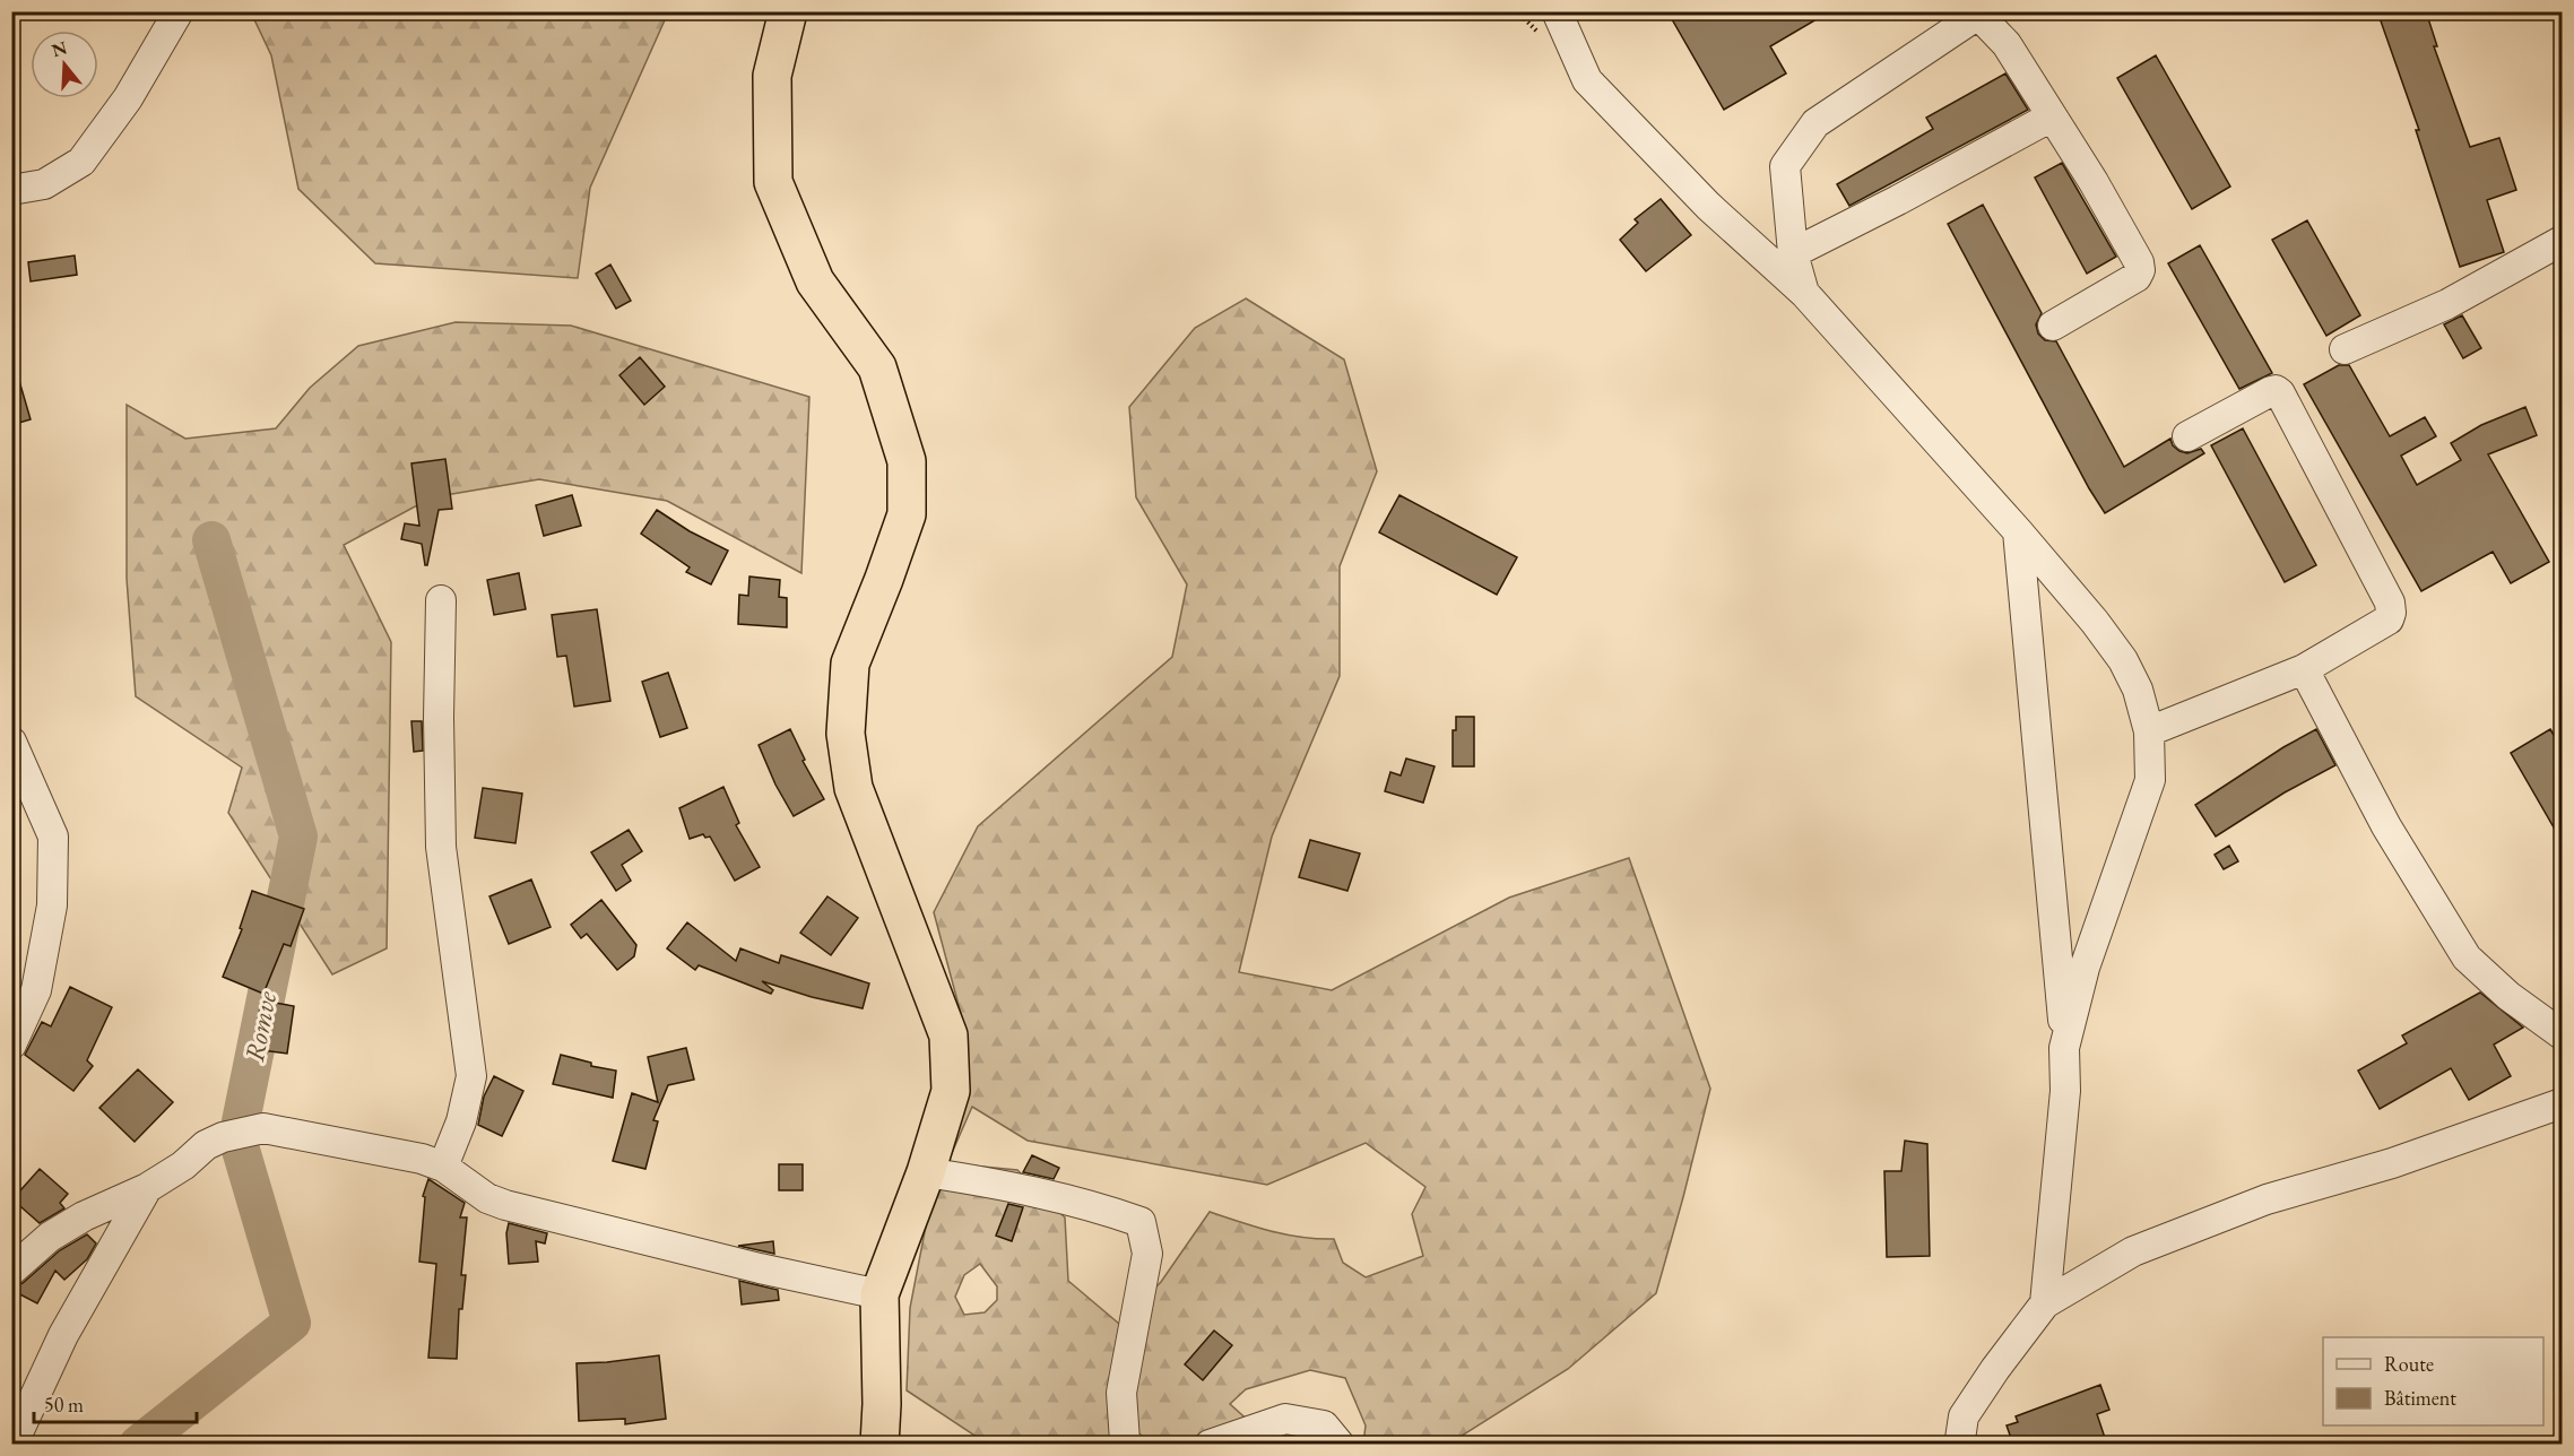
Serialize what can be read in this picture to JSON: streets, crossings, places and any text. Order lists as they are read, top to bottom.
{
  "water": ["Romve"],
  "legend": ["Route", "Bâtiment"],
  "scale_bar": "50 m",
  "north": "top"
}
